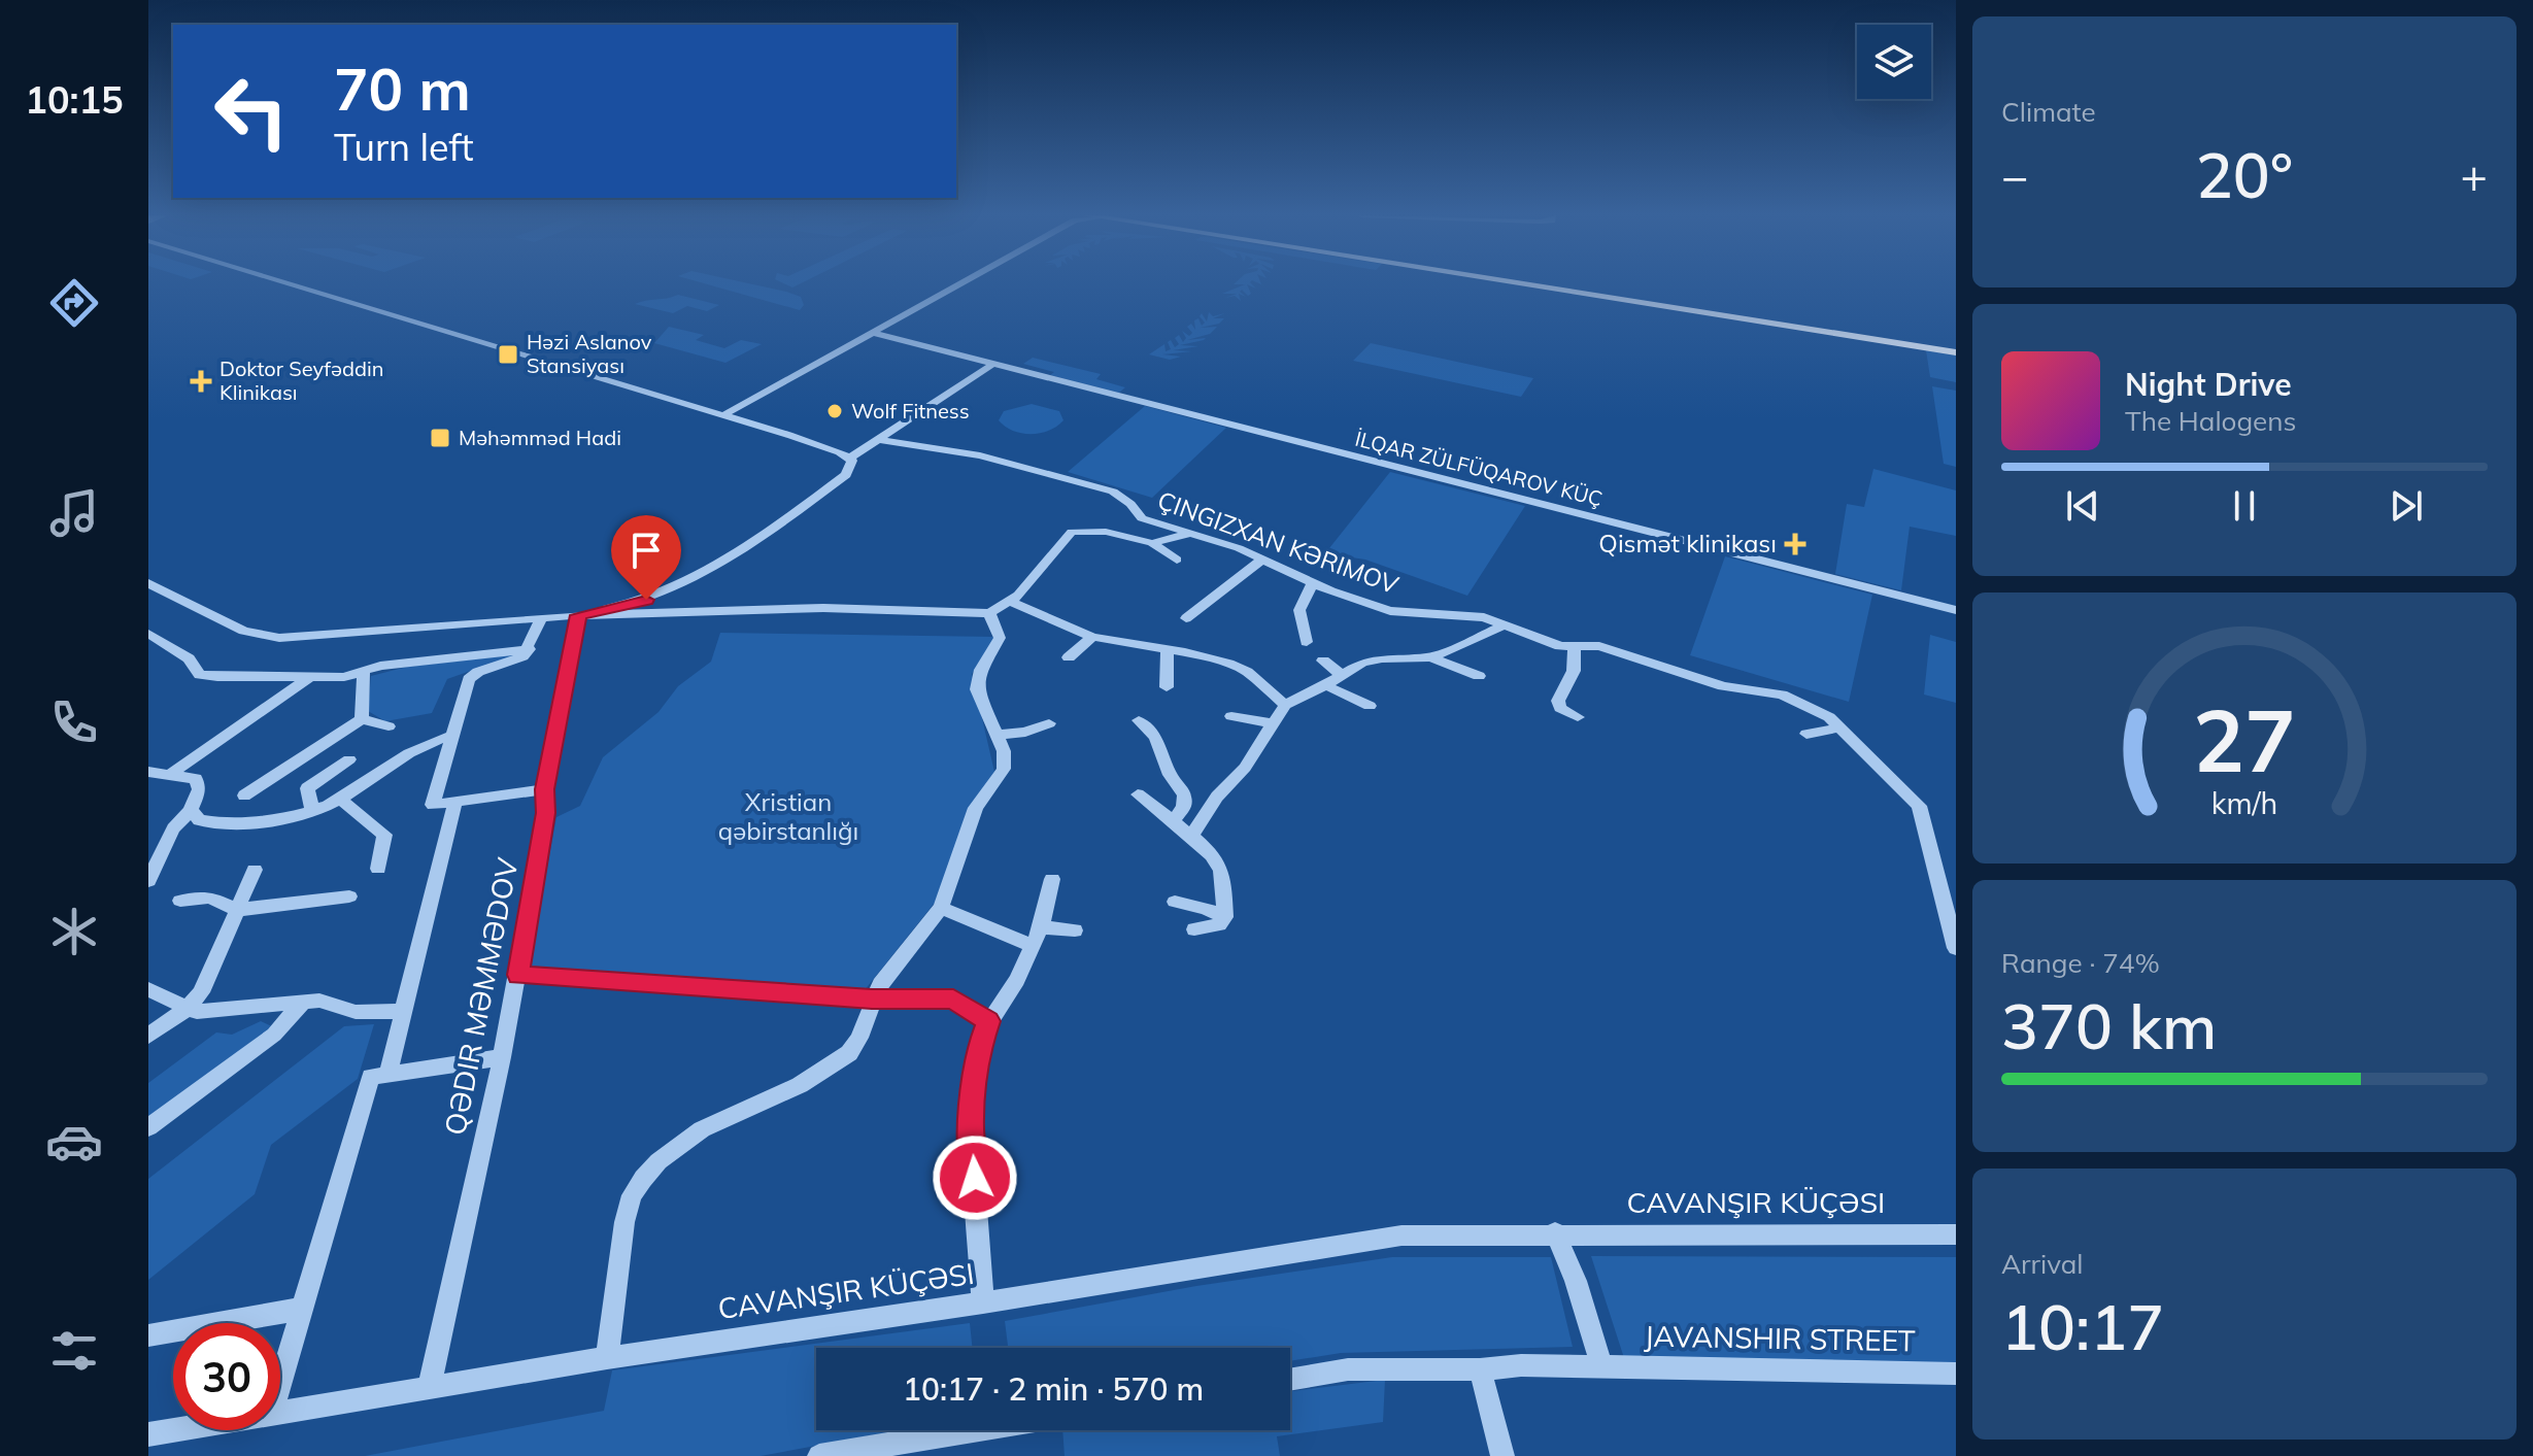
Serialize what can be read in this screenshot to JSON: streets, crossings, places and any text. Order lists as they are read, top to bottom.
{
  "streets": {
    "street": [
      "İLQAR ZÜLFÜQAROV KÜÇ",
      "ÇINGIZXAN KƏRIMOV",
      "QƏDIR MƏMMƏDOV",
      "CAVANŞIR KÜÇƏSI",
      "JAVANSHIR STREET"
    ]
  },
  "crossings": [
    ["QƏDIR MƏMMƏDOV", "CAVANŞIR KÜÇƏSI"]
  ],
  "parks": ["Xristian qəbirstanlığı"],
  "places": {
    "transit": ["Həzi Aslanov Stansiyası", "Məhəmməd Hadi"],
    "health": ["Doktor Seyfәddin Klinikası", "Qismət klinikası"],
    "other": ["Wolf Fitness"]
  },
  "page": {
    "tabs": "10:15",
    "tile": [
      "Climate",
      ["Range · 74%", "370 km"],
      ["Arrival", "10:17"]
    ],
    "turn": ["70 m", "Turn left"],
    "heat": ["−", "20°", "+"],
    "song": ["Night Drive", "The Halogens"],
    "limit": "30",
    "trip": "10:17 · 2 min · 570 m",
    "gauge": ["27", "km/h"]
  }
}
